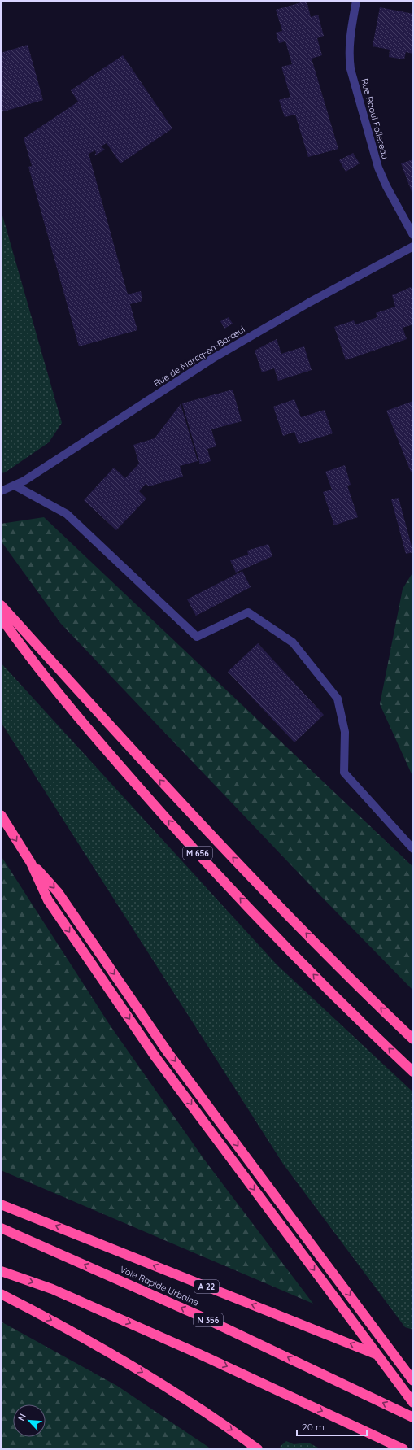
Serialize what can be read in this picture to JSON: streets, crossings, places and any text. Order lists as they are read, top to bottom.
{
  "streets": {
    "highway": [
      "M 656",
      "Voie Rapide Urbaine",
      "A 22",
      "N 356"
    ],
    "street": ["Rue Raoul Follereau", "Rue de Marcq-en-Barœul"]
  },
  "scale_bar": "20 m",
  "north": "top left"
}
